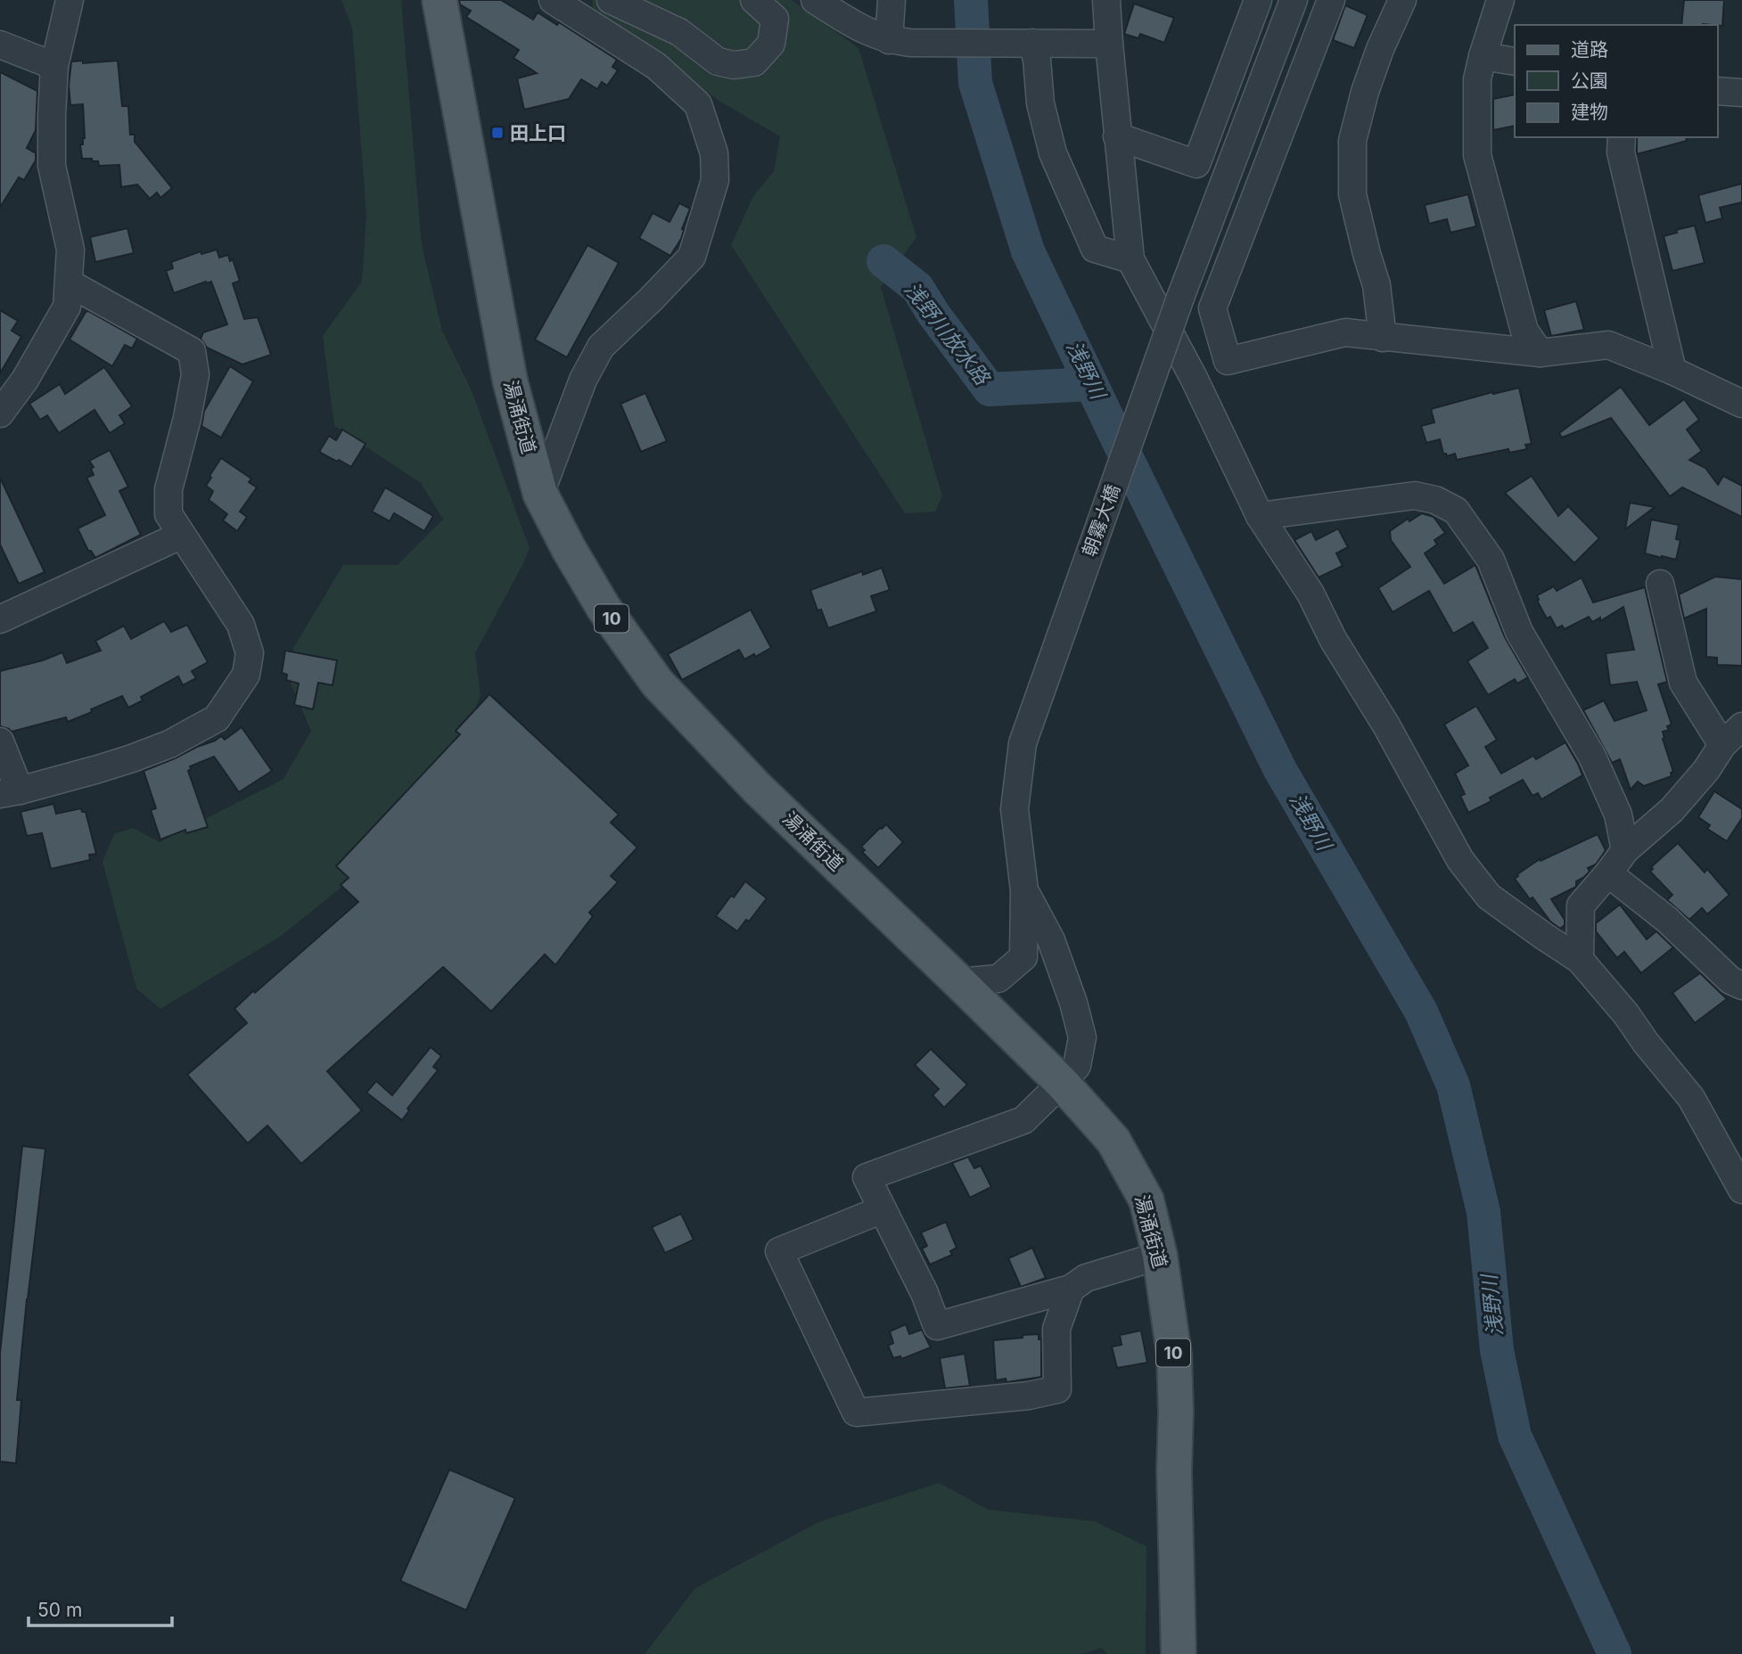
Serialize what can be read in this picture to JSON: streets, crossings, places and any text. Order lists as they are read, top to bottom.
{
  "streets": {
    "main road": ["湯涌街道", "10"],
    "street": ["朝霧大橋"]
  },
  "water": ["浅野川放水路", "浅野川"],
  "places": {
    "transit": ["田上口"]
  },
  "legend": ["道路", "公園", "建物"],
  "scale_bar": "50 m"
}
